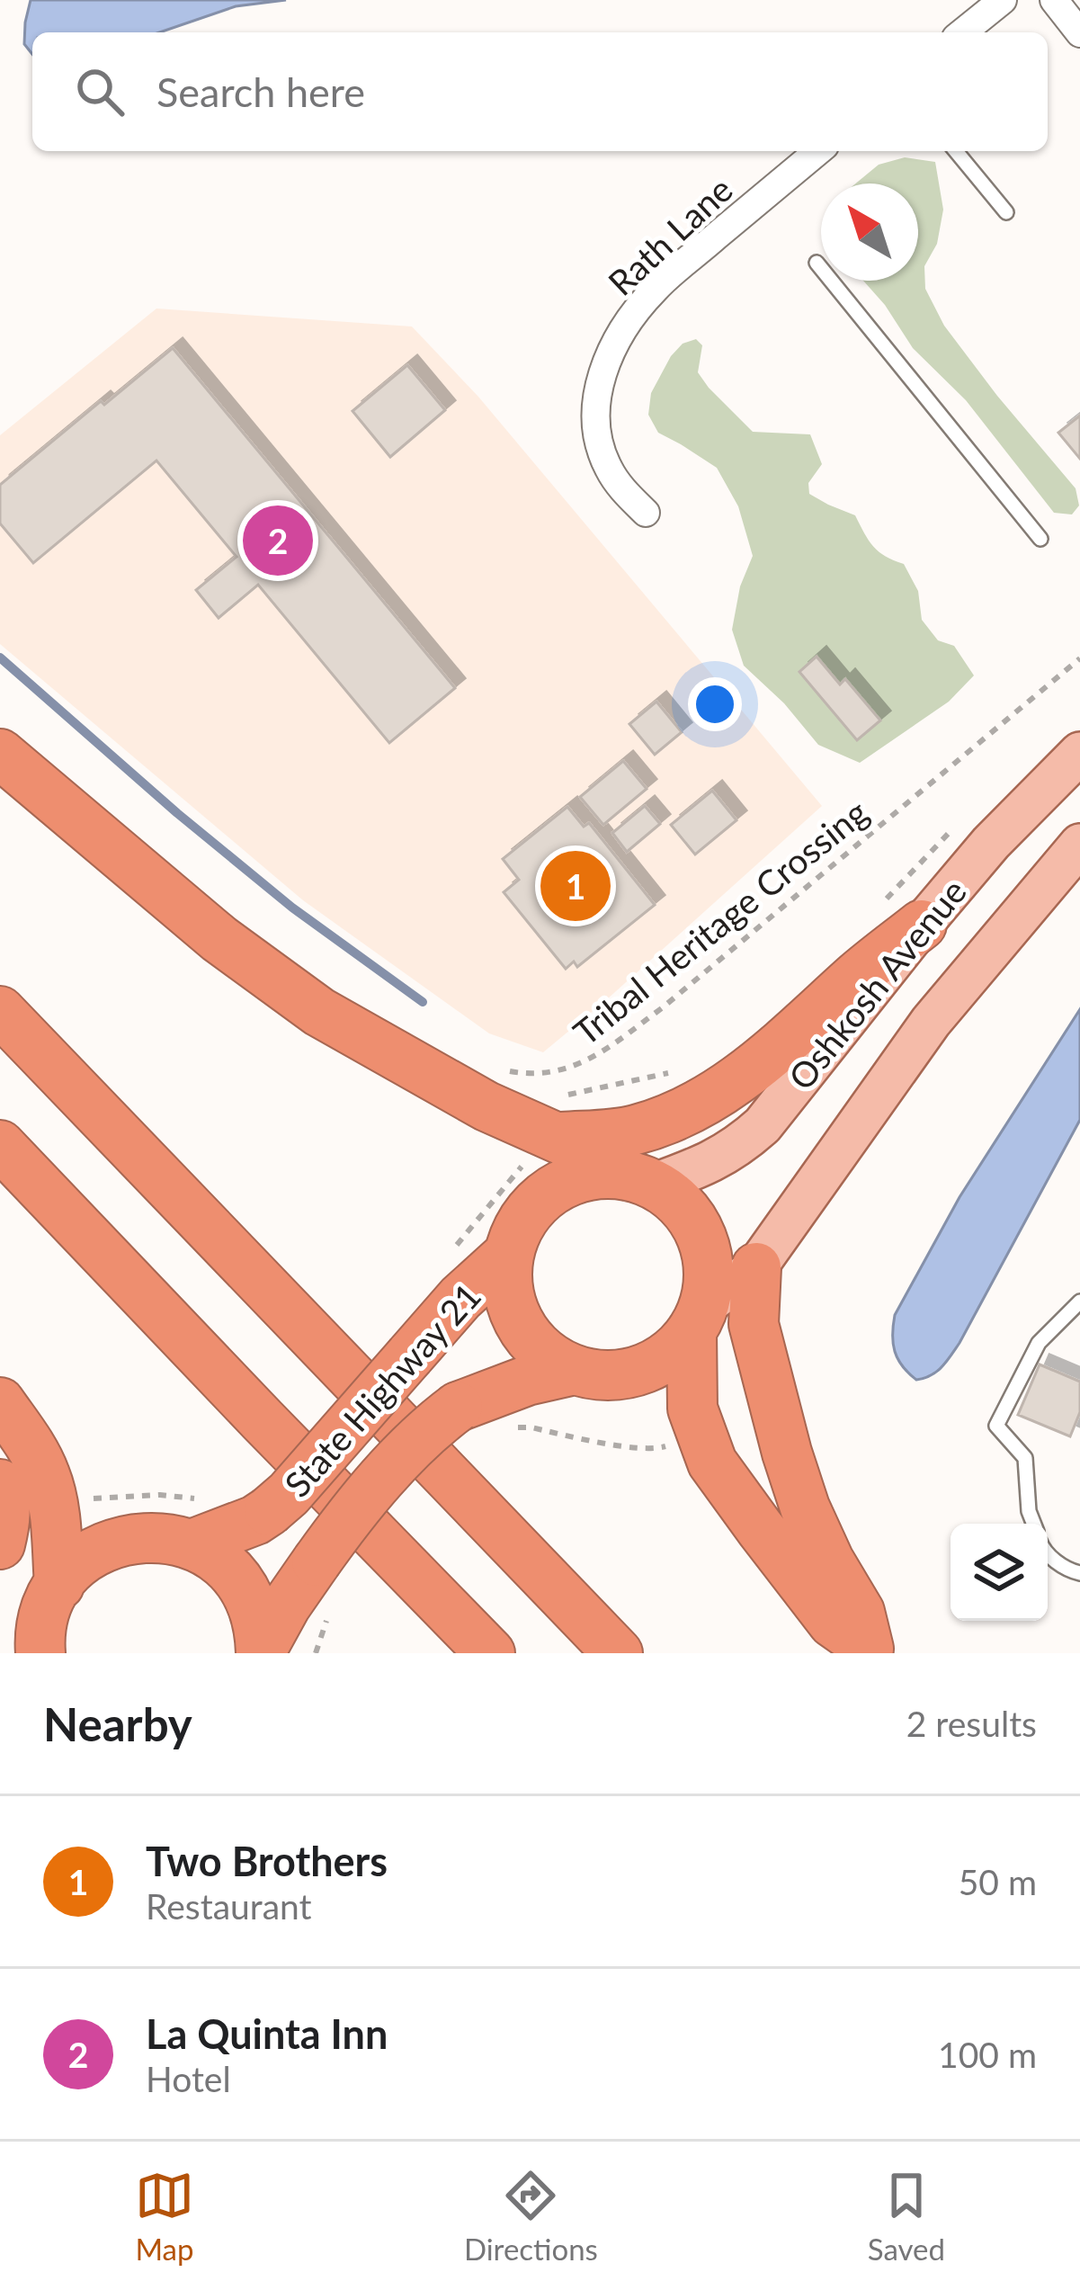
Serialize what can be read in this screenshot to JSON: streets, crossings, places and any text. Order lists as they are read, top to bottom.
{
  "streets": {
    "highway": ["State Highway 21"],
    "main road": ["Oshkosh Avenue"],
    "street": ["Rath Lane"],
    "path": ["Tribal Heritage Crossing"]
  },
  "crossings": [
    ["Oshkosh Avenue", "State Highway 21"]
  ],
  "north": "top left",
  "page": {
    "search": "Search here",
    "pins": ["2", "1"],
    "heading": ["Nearby", "2 results"],
    "list": [
      {
        "mark": "1",
        "name": "Two Brothers",
        "note": "Restaurant",
        "value": "50 m"
      },
      {
        "mark": "2",
        "name": "La Quinta Inn",
        "note": "Hotel",
        "value": "100 m"
      }
    ],
    "nav": ["Map", "Directions", "Saved"]
  }
}
